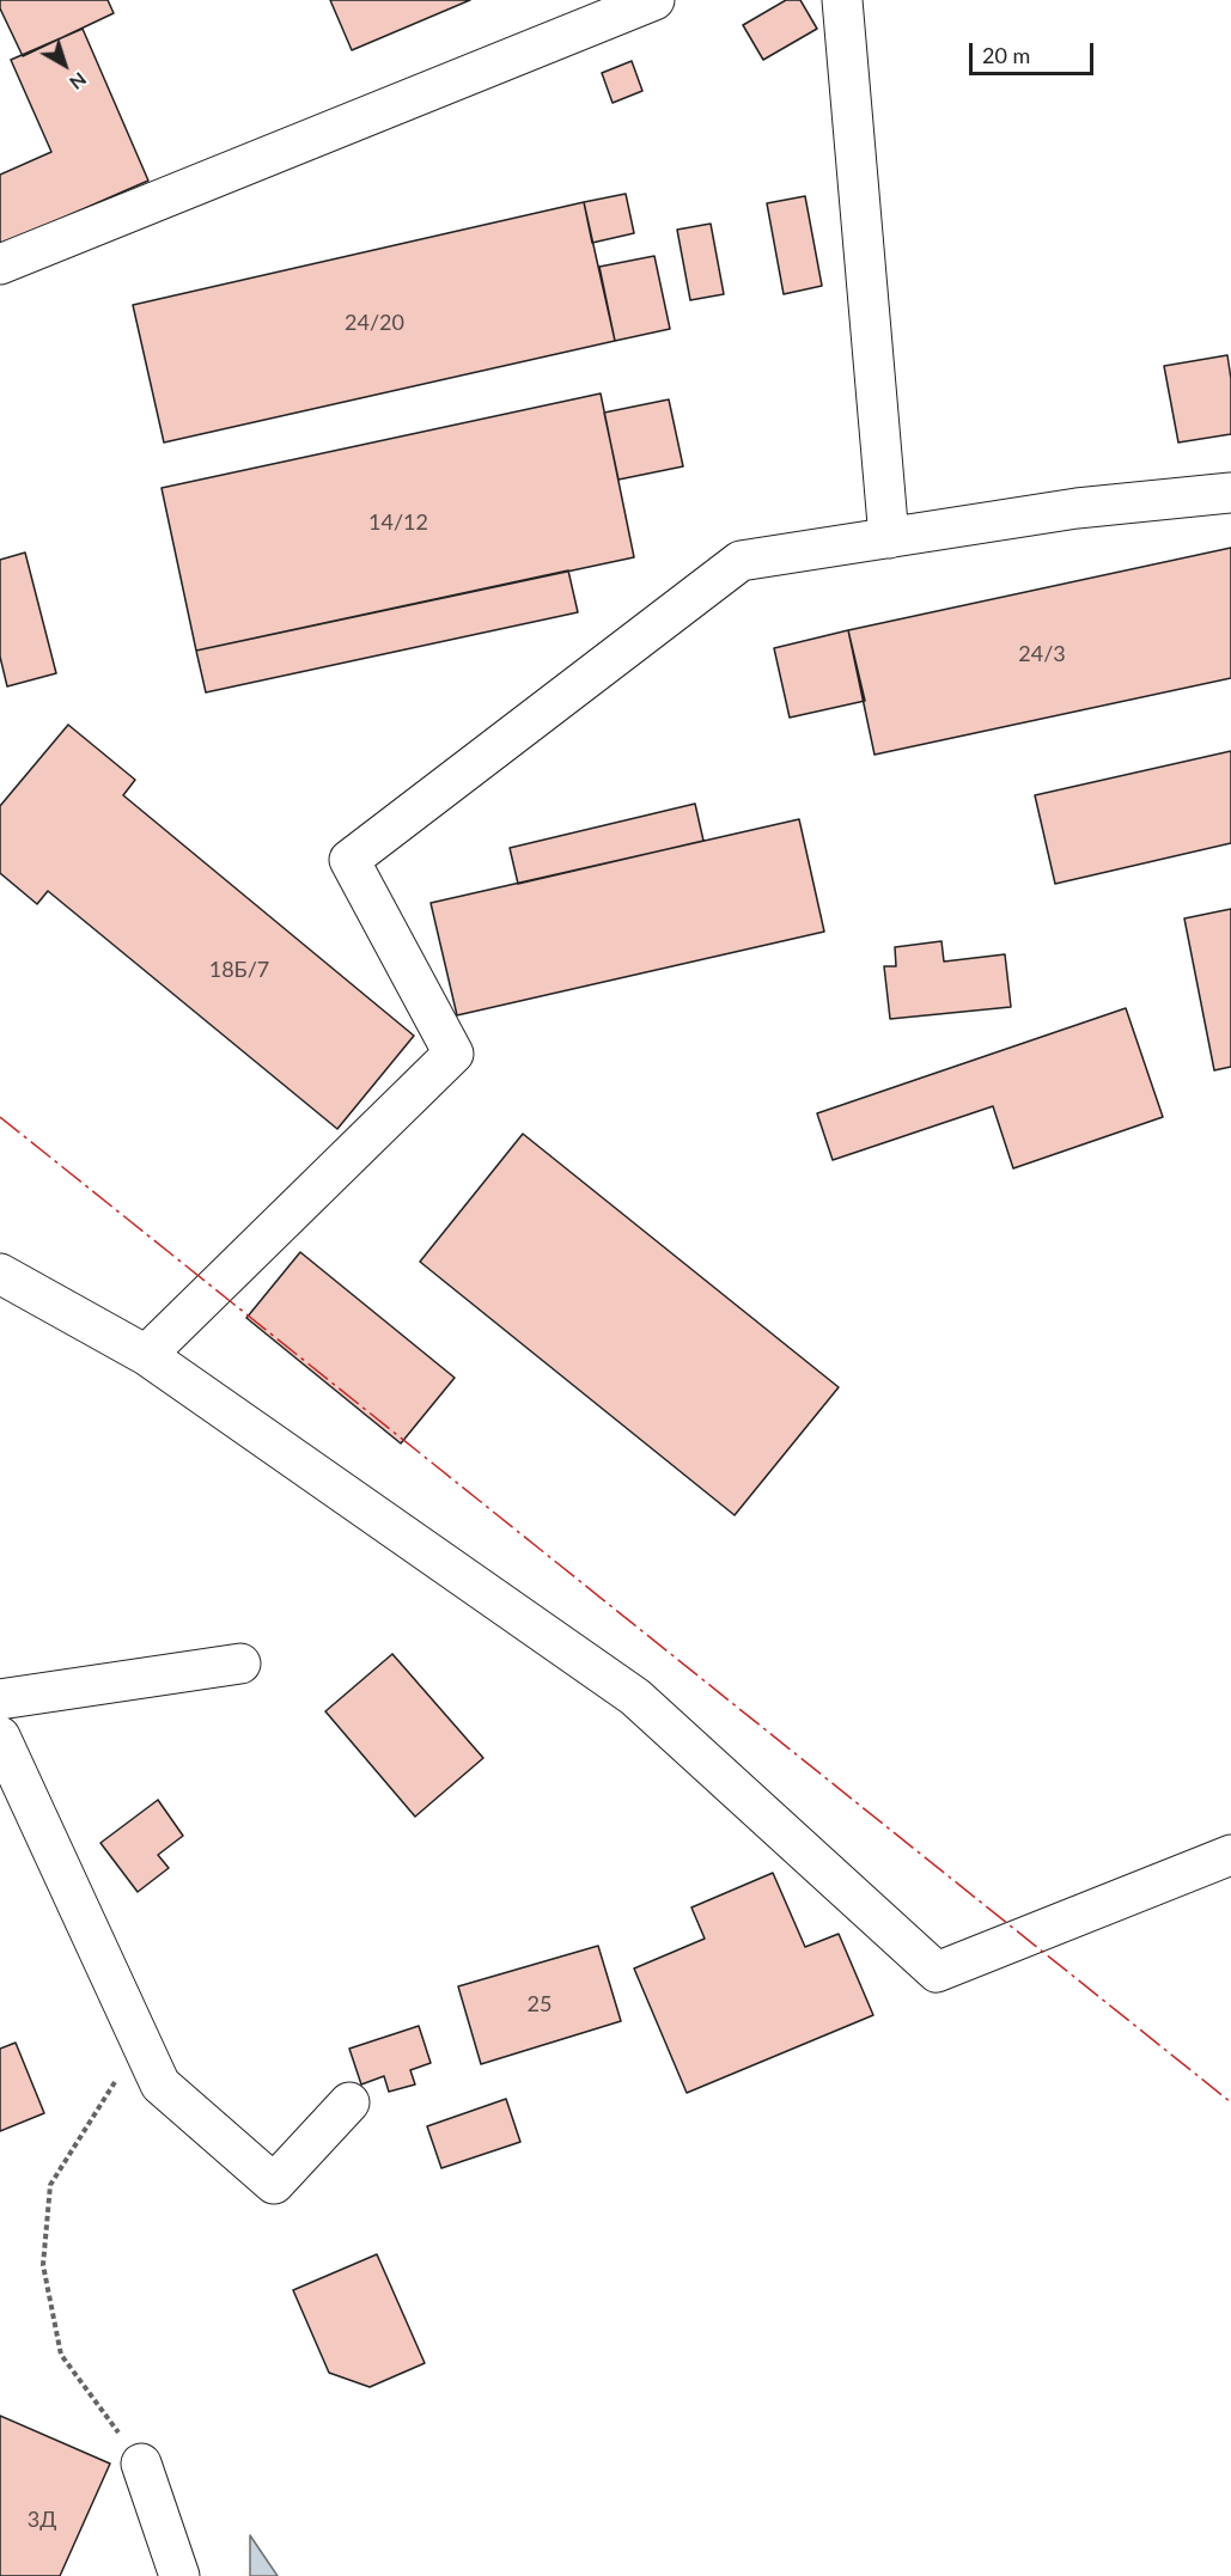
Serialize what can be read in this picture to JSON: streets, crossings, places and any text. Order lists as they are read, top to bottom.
{
  "house_numbers": [
    "24/20",
    "14/12",
    "24/3",
    "18Б/7",
    "25",
    "3Д"
  ],
  "scale_bar": "20 m",
  "north": "bottom right"
}
